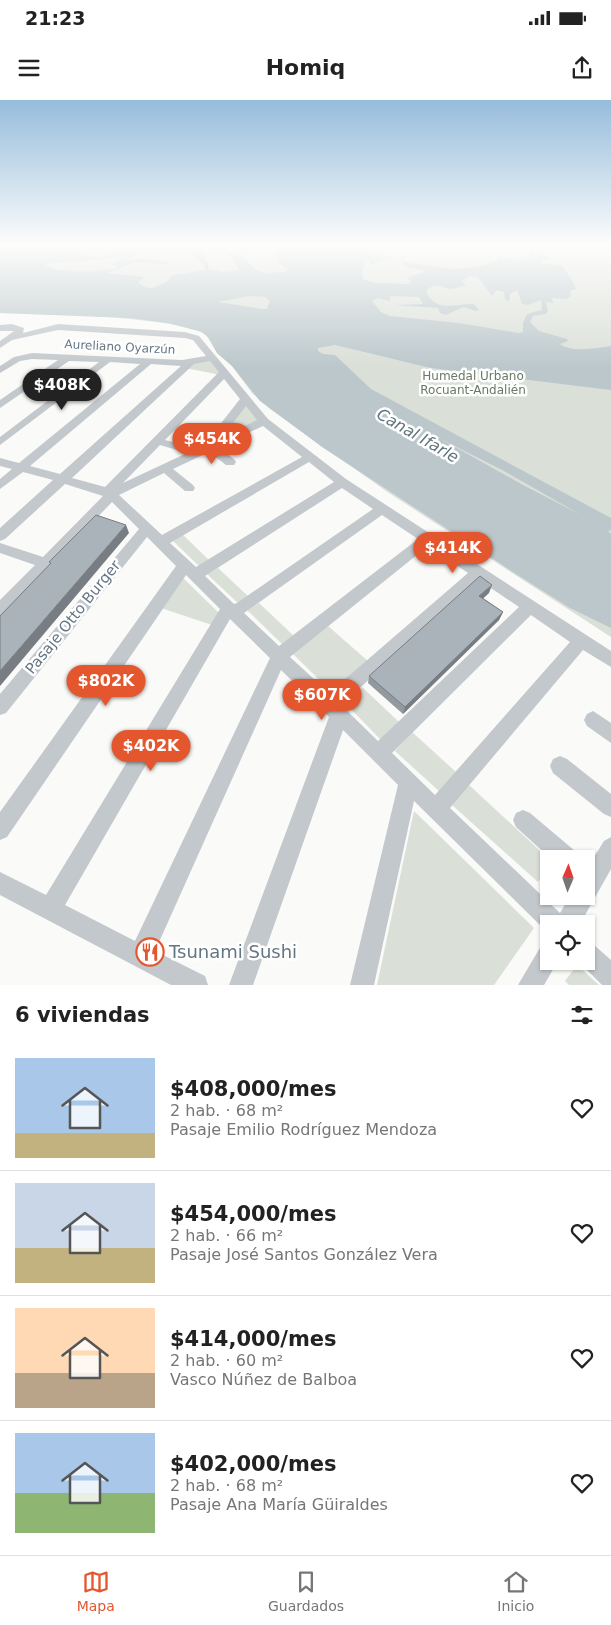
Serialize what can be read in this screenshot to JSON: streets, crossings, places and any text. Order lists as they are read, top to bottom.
{
  "streets": {
    "street": ["Aureliano Oyarzún", "Pasaje Otto Burger"]
  },
  "water": ["Canal Ifarle"],
  "parks": ["Humedal Urbano Rocuant-Andalién"],
  "places": {
    "restaurant": ["Tsunami Sushi"]
  },
  "north": "top",
  "page": {
    "status": "21:23",
    "header": "Homiq",
    "price": [
      "$408K",
      "$454K",
      "$414K",
      "$802K",
      "$607K",
      "$402K"
    ],
    "heading": "6 viviendas",
    "list": [
      {
        "name": "$408,000/mes",
        "note": "2 hab. · 68 m² · Pasaje Emilio Rodríguez Mendoza"
      },
      {
        "name": "$454,000/mes",
        "note": "2 hab. · 66 m² · Pasaje José Santos González Vera"
      },
      {
        "name": "$414,000/mes",
        "note": "2 hab. · 60 m² · Vasco Núñez de Balboa"
      },
      {
        "name": "$402,000/mes",
        "note": "2 hab. · 68 m² · Pasaje Ana María Güiraldes"
      }
    ],
    "tabs": ["Mapa", "Guardados", "Inicio"]
  }
}
